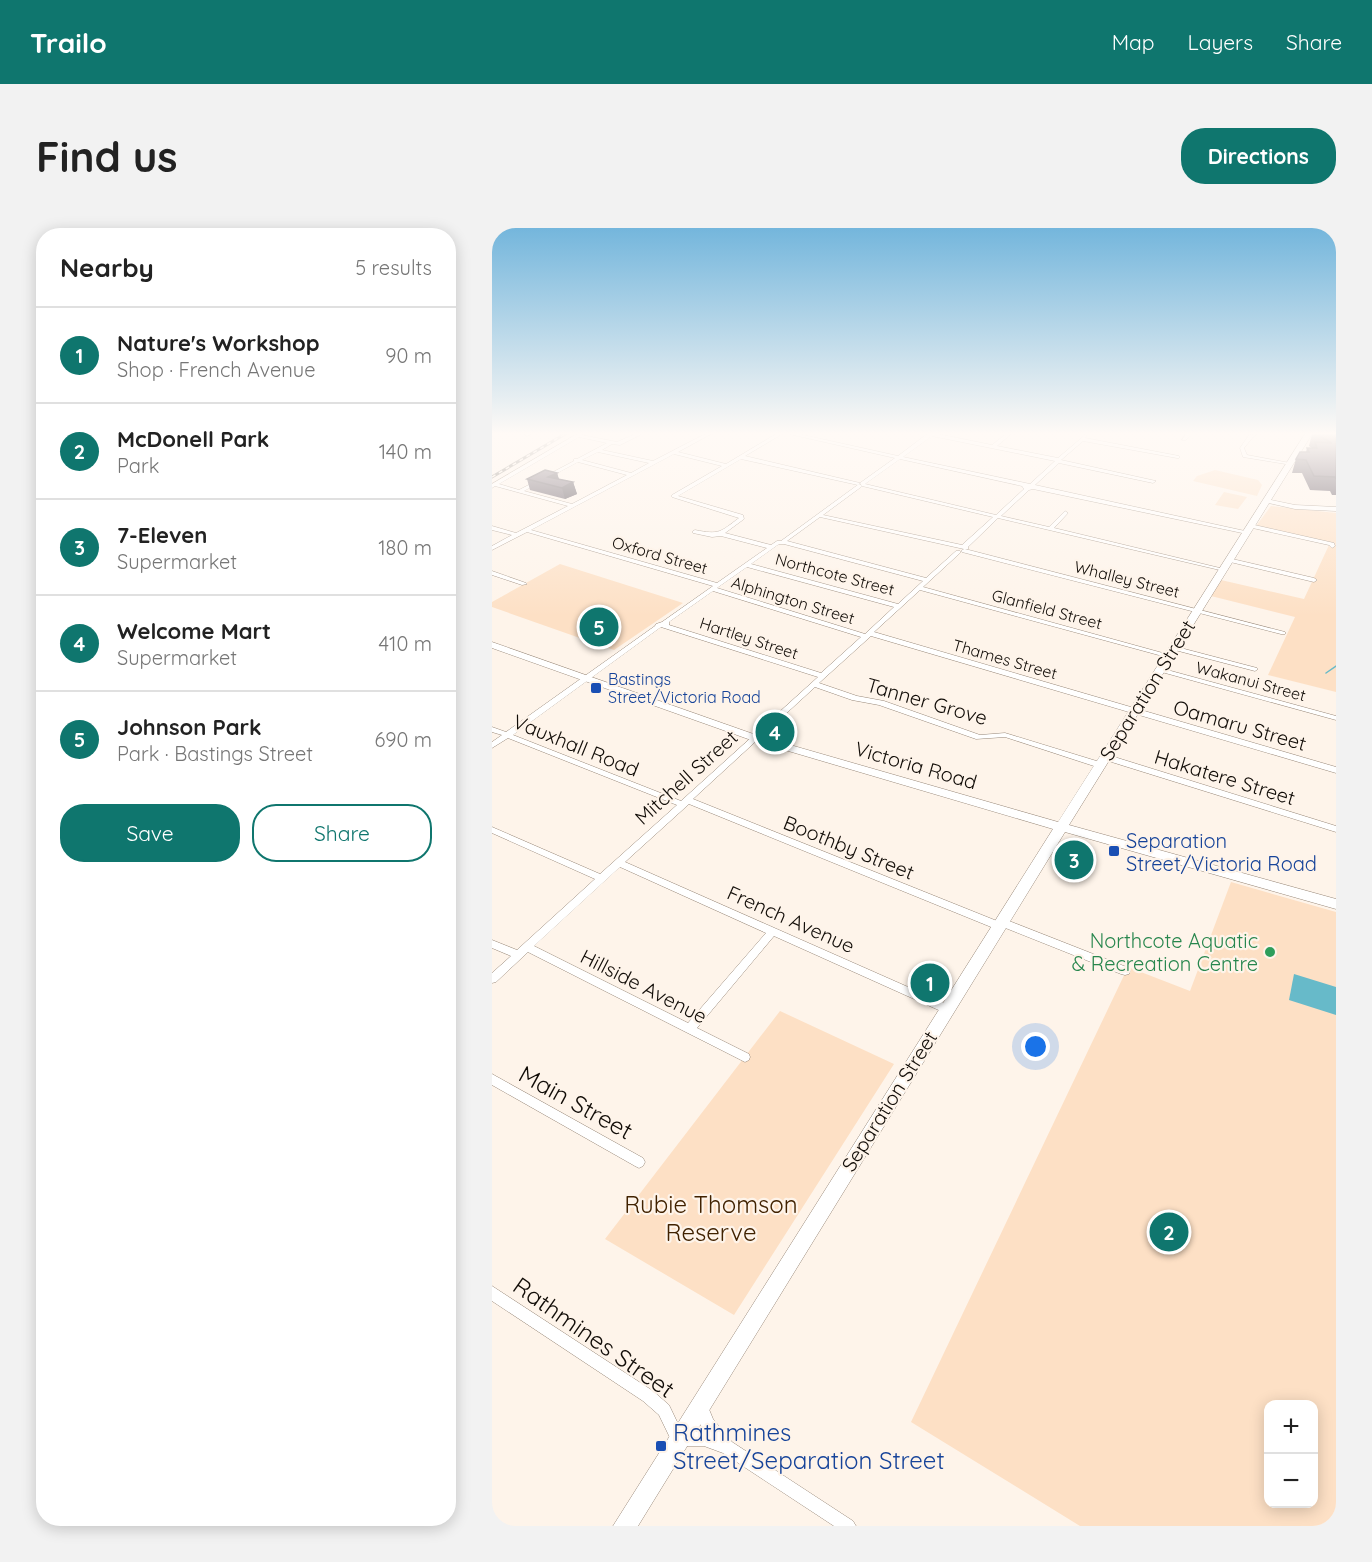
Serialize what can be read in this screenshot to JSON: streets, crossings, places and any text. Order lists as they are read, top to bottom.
{
  "streets": {
    "street": [
      "Oxford Street",
      "Northcote Street",
      "Whalley Street",
      "Alphington Street",
      "Glanfield Street",
      "Hartley Street",
      "Thames Street",
      "Wakanui Street",
      "Separation Street",
      "Tanner Grove",
      "Oamaru Street",
      "Vauxhall Road",
      "Victoria Road",
      "Mitchell Street",
      "Hakatere Street",
      "Boothby Street",
      "French Avenue",
      "Hillside Avenue",
      "Main Street",
      "Rathmines Street"
    ]
  },
  "crossings": [
    ["Oxford Street", "Alphington Street"],
    ["Northcote Street", "Mitchell Street"],
    ["Whalley Street", "Separation Street"],
    ["Whalley Street", "Mitchell Street"],
    ["Alphington Street", "Thames Street"],
    ["Alphington Street", "Mitchell Street"],
    ["Glanfield Street", "Separation Street"],
    ["Glanfield Street", "Mitchell Street"],
    ["Hartley Street", "Mitchell Street"],
    ["Thames Street", "Separation Street"],
    ["Thames Street", "Oamaru Street"],
    ["Thames Street", "Mitchell Street"],
    ["Wakanui Street", "Separation Street"],
    ["Separation Street", "Tanner Grove"],
    ["Separation Street", "Oamaru Street"],
    ["Separation Street", "Victoria Road"],
    ["Separation Street", "Hakatere Street"],
    ["Separation Street", "Boothby Street"],
    ["Separation Street", "French Avenue"],
    ["Separation Street", "Rathmines Street"],
    ["Tanner Grove", "Mitchell Street"],
    ["Tanner Grove", "Hakatere Street"],
    ["Vauxhall Road", "Mitchell Street"],
    ["Vauxhall Road", "Boothby Street"],
    ["Victoria Road", "Mitchell Street"],
    ["Mitchell Street", "Boothby Street"],
    ["Mitchell Street", "French Avenue"],
    ["Mitchell Street", "Hillside Avenue"]
  ],
  "parks": ["Rubie Thomson Reserve"],
  "places": {
    "transit": ["Bastings Street/Victoria Road", "Separation Street/Victoria Road", "Rathmines Street/Separation Street"],
    "other": ["Northcote Aquatic & Recreation Centre"]
  },
  "page": {
    "header": "Trailo",
    "nav": ["Map", "Layers", "Share"],
    "buttons": [
      "Directions",
      ["Save", "Share"]
    ],
    "title": "Find us",
    "heading": ["Nearby", "5 results"],
    "list": [
      {
        "mark": "1",
        "name": "Nature's Workshop",
        "note": "Shop · French Avenue",
        "value": "90 m"
      },
      {
        "mark": "2",
        "name": "McDonell Park",
        "note": "Park",
        "value": "140 m"
      },
      {
        "mark": "3",
        "name": "7-Eleven",
        "note": "Supermarket",
        "value": "180 m"
      },
      {
        "mark": "4",
        "name": "Welcome Mart",
        "note": "Supermarket",
        "value": "410 m"
      },
      {
        "mark": "5",
        "name": "Johnson Park",
        "note": "Park · Bastings Street",
        "value": "690 m"
      }
    ],
    "pins": [
      "5",
      "4",
      "3",
      "1",
      "2"
    ],
    "map_buttons": ["+", "−"]
  }
}
